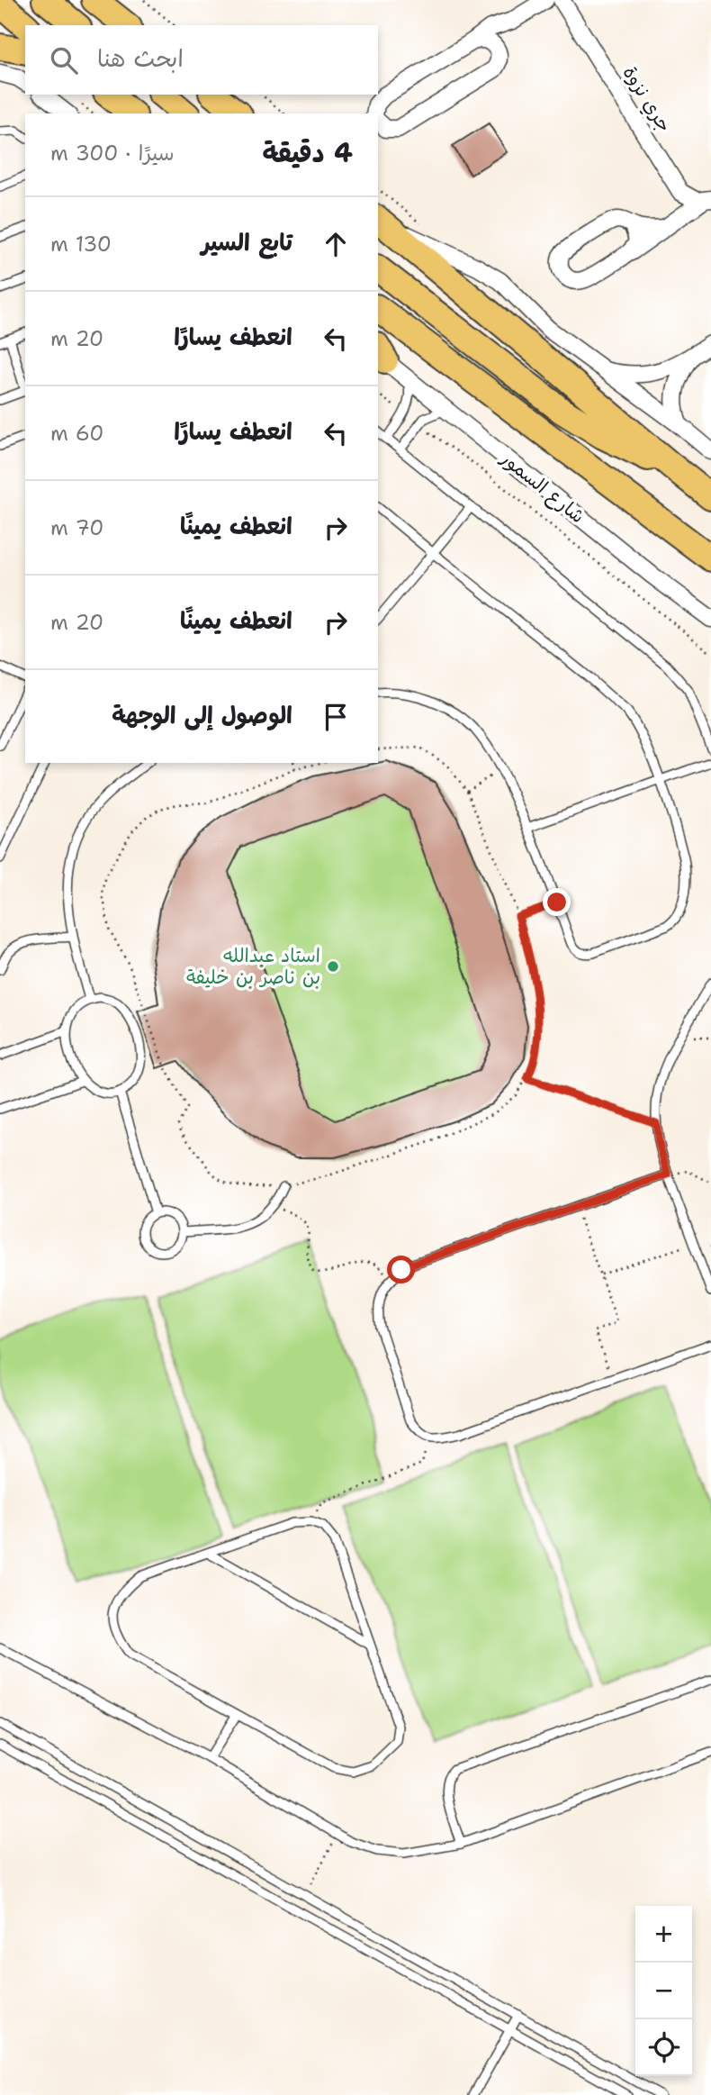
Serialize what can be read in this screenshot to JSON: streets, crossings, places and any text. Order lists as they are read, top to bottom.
{
  "streets": {
    "street": ["جري نزوة", "شارع السمور"]
  },
  "places": ["استاد عبدالله بن ناصر بن خليفة"],
  "page": {
    "search": "ابحث هنا",
    "heading": ["4 دقيقة", "سيرًا · 300 m"],
    "list": [
      ["تابع السير", "130 m"],
      ["انعطف يسارًا", "20 m"],
      ["انعطف يسارًا", "60 m"],
      ["انعطف يمينًا", "70 m"],
      ["انعطف يمينًا", "20 m"],
      "الوصول إلى الوجهة"
    ],
    "map_buttons": ["+", "−"]
  }
}
